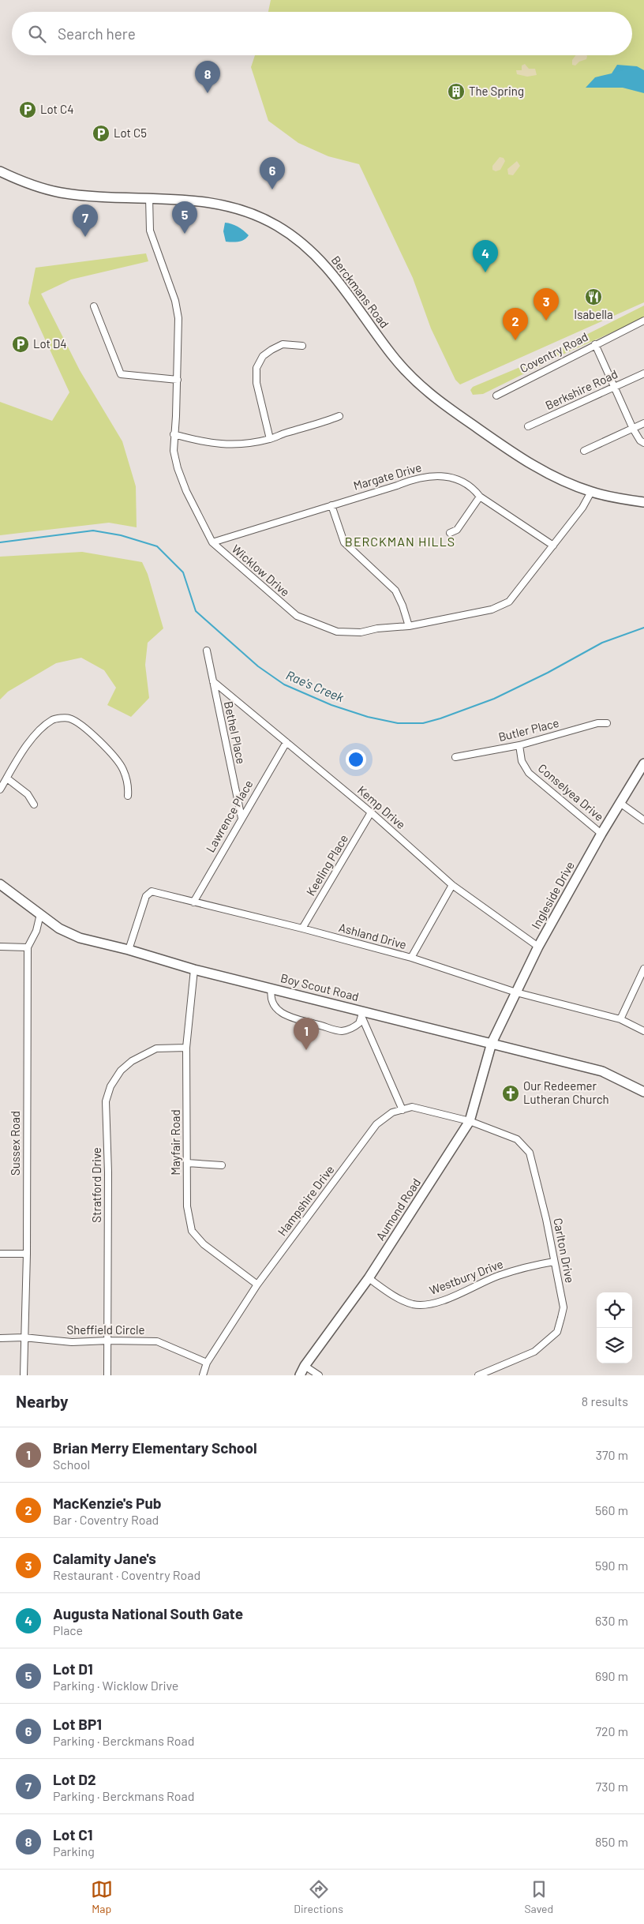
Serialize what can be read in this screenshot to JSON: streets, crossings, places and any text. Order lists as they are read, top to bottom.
{
  "streets": {
    "street": [
      "Berckmans Road",
      "Coventry Road",
      "Berkshire Road",
      "Margate Drive",
      "Wicklow Drive",
      "Butler Place",
      "Bethel Place",
      "Conselyea Drive",
      "Kemp Drive",
      "Lawrence Place",
      "Keeling Place",
      "Ingleside Drive",
      "Ashland Drive",
      "Boy Scout Road",
      "Mayfair Road",
      "Sussex Road",
      "Stratford Drive",
      "Hampshire Drive",
      "Aumond Road",
      "Carlton Drive",
      "Westbury Drive",
      "Sheffield Circle"
    ]
  },
  "crossings": [
    ["Berckmans Road", "Wicklow Drive"],
    ["Margate Drive", "Wicklow Drive"],
    ["Butler Place", "Conselyea Drive"],
    ["Bethel Place", "Kemp Drive"],
    ["Bethel Place", "Lawrence Place"],
    ["Conselyea Drive", "Ingleside Drive"],
    ["Kemp Drive", "Lawrence Place"],
    ["Kemp Drive", "Keeling Place"],
    ["Kemp Drive", "Ingleside Drive"],
    ["Lawrence Place", "Ashland Drive"],
    ["Keeling Place", "Ashland Drive"],
    ["Ingleside Drive", "Ashland Drive"],
    ["Ingleside Drive", "Boy Scout Road"],
    ["Ingleside Drive", "Aumond Road"],
    ["Ashland Drive", "Boy Scout Road"],
    ["Boy Scout Road", "Mayfair Road"],
    ["Boy Scout Road", "Sussex Road"],
    ["Boy Scout Road", "Aumond Road"],
    ["Mayfair Road", "Stratford Drive"],
    ["Mayfair Road", "Hampshire Drive"],
    ["Sussex Road", "Sheffield Circle"],
    ["Stratford Drive", "Sheffield Circle"],
    ["Hampshire Drive", "Aumond Road"],
    ["Hampshire Drive", "Carlton Drive"],
    ["Hampshire Drive", "Sheffield Circle"],
    ["Aumond Road", "Carlton Drive"],
    ["Aumond Road", "Westbury Drive"],
    ["Carlton Drive", "Westbury Drive"]
  ],
  "districts": ["BERCKMAN HILLS"],
  "water": ["Rae's Creek"],
  "places": {
    "building": ["The Spring"],
    "parking": ["Lot C4", "Lot C5", "Lot D4"],
    "restaurant": ["Isabella"],
    "church": ["Our Redeemer Lutheran Church"]
  },
  "page": {
    "search": "Search here",
    "pins": [
      "8",
      "6",
      "5",
      "7",
      "4",
      "3",
      "2",
      "1"
    ],
    "heading": ["Nearby", "8 results"],
    "list": [
      {
        "mark": "1",
        "name": "Brian Merry Elementary School",
        "note": "School",
        "value": "370 m"
      },
      {
        "mark": "2",
        "name": "MacKenzie's Pub",
        "note": "Bar · Coventry Road",
        "value": "560 m"
      },
      {
        "mark": "3",
        "name": "Calamity Jane's",
        "note": "Restaurant · Coventry Road",
        "value": "590 m"
      },
      {
        "mark": "4",
        "name": "Augusta National South Gate",
        "note": "Place",
        "value": "630 m"
      },
      {
        "mark": "5",
        "name": "Lot D1",
        "note": "Parking · Wicklow Drive",
        "value": "690 m"
      },
      {
        "mark": "6",
        "name": "Lot BP1",
        "note": "Parking · Berckmans Road",
        "value": "720 m"
      },
      {
        "mark": "7",
        "name": "Lot D2",
        "note": "Parking · Berckmans Road",
        "value": "730 m"
      },
      {
        "mark": "8",
        "name": "Lot C1",
        "note": "Parking",
        "value": "850 m"
      }
    ],
    "nav": ["Map", "Directions", "Saved"]
  }
}
